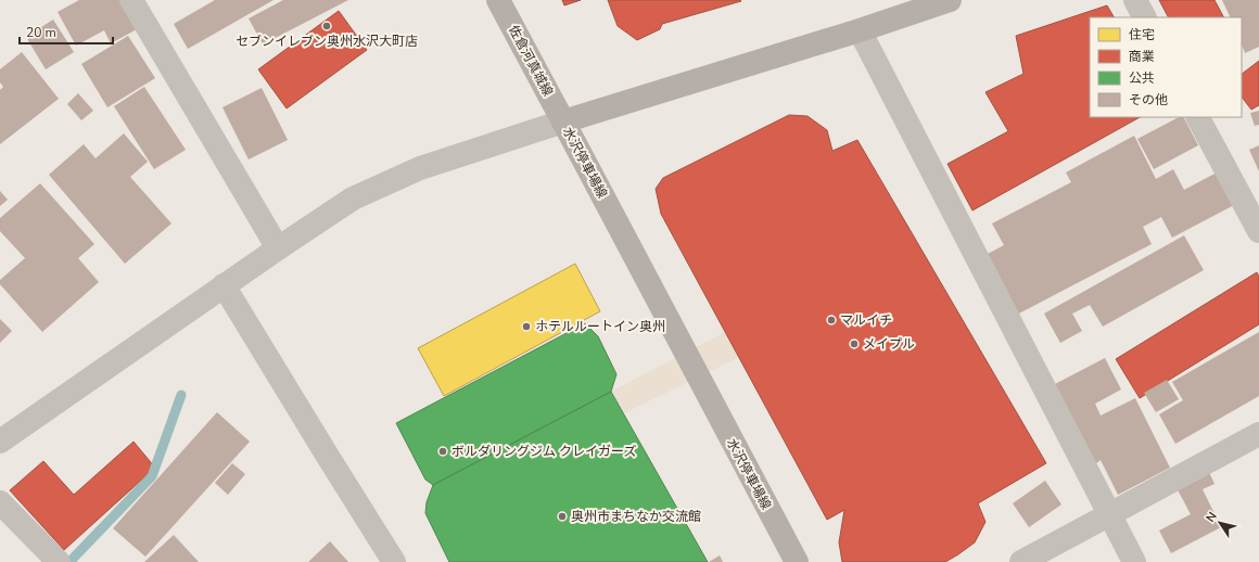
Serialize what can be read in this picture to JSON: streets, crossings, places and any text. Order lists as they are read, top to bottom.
{
  "streets": {
    "main road": ["佐倉河真城線", "水沢停車場線"]
  },
  "crossings": [
    ["佐倉河真城線", "水沢停車場線"]
  ],
  "places": [
    "セブンイレブン奥州水沢大町店",
    "マルイチ",
    "ホテルルートイン奥州",
    "メイプル",
    "ボルダリングジム クレイガーズ",
    "奥州市まちなか交流館"
  ],
  "legend": [
    "住宅",
    "商業",
    "公共",
    "その他"
  ],
  "scale_bar": "20 m",
  "north": "top left"
}
